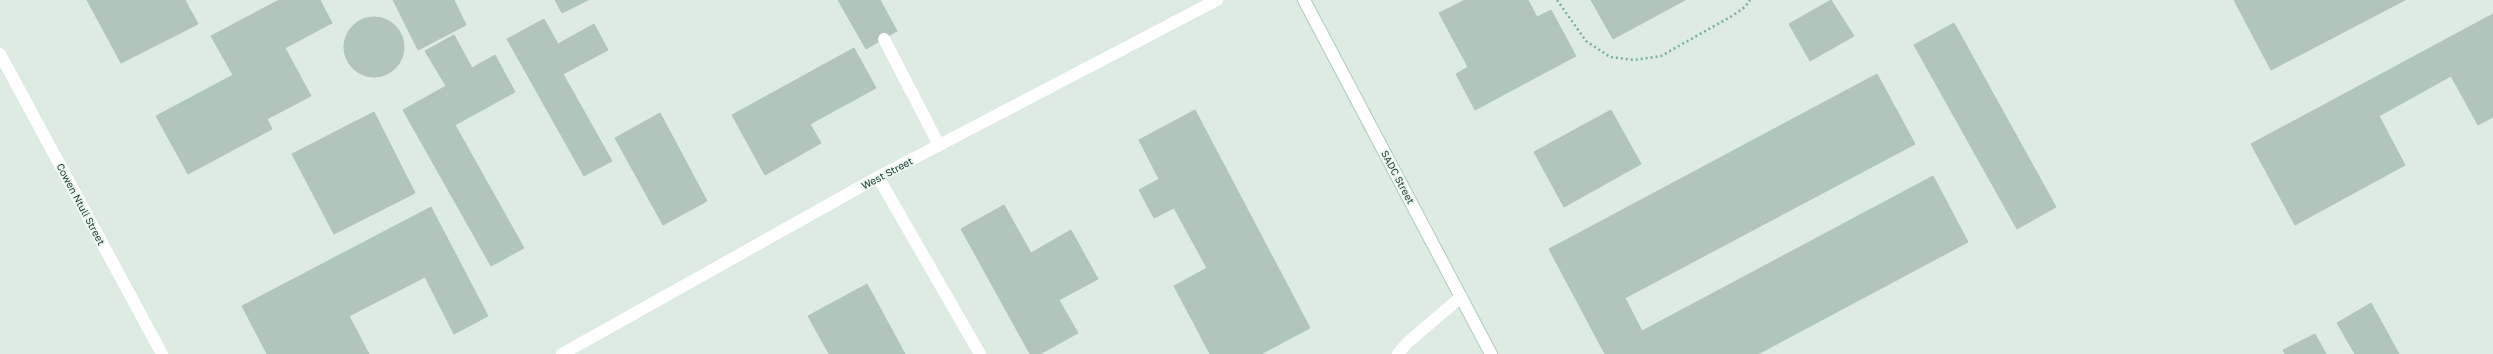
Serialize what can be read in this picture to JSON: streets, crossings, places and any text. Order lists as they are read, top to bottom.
{
  "streets": {
    "street": ["West Street", "SADC Street", "Cowen Ntuli Street"]
  }
}
